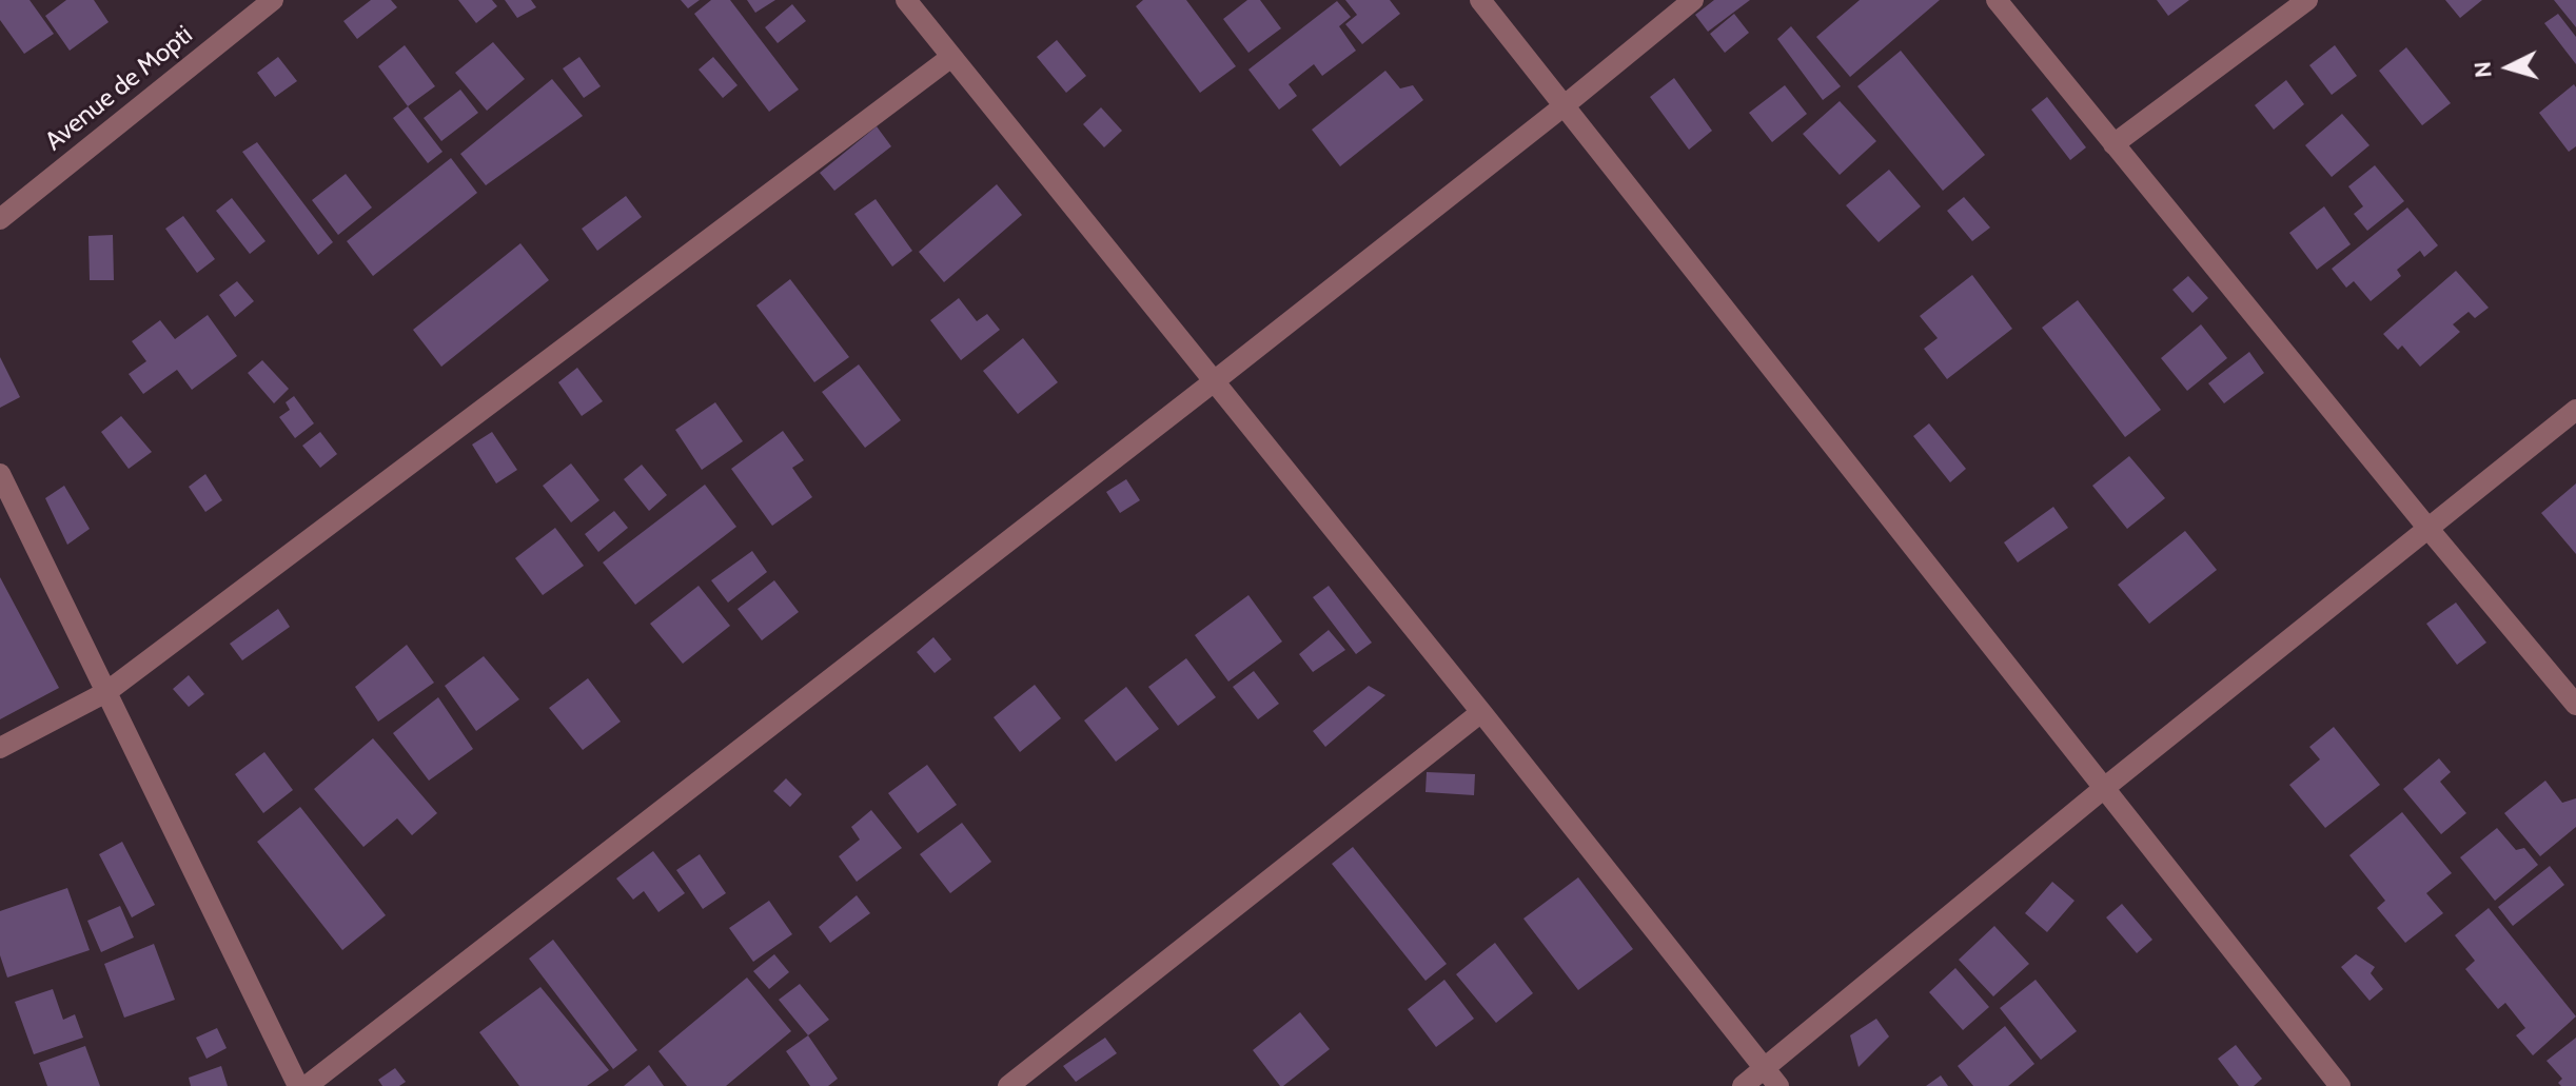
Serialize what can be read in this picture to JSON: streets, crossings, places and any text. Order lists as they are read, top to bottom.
{
  "streets": {
    "street": ["Avenue de Mopti"]
  },
  "north": "left"
}
